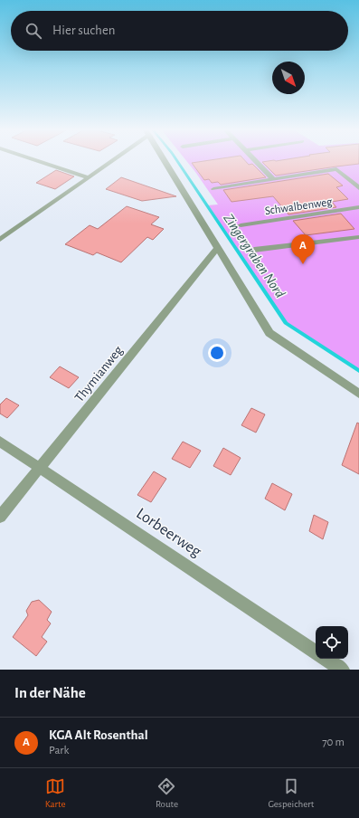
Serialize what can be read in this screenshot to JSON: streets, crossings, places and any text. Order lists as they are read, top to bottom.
{
  "streets": {
    "lane": ["Schwalbenweg", "Thymianweg", "Lorbeerweg"]
  },
  "crossings": [
    ["Thymianweg", "Lorbeerweg"]
  ],
  "water": ["Zingergraben Nord"],
  "north": "bottom right",
  "page": {
    "search": "Hier suchen",
    "pins": "A",
    "heading": "In der Nähe",
    "list": [
      {
        "mark": "A",
        "name": "KGA Alt Rosenthal",
        "note": "Park",
        "value": "70 m"
      }
    ],
    "nav": ["Karte", "Route", "Gespeichert"]
  }
}
